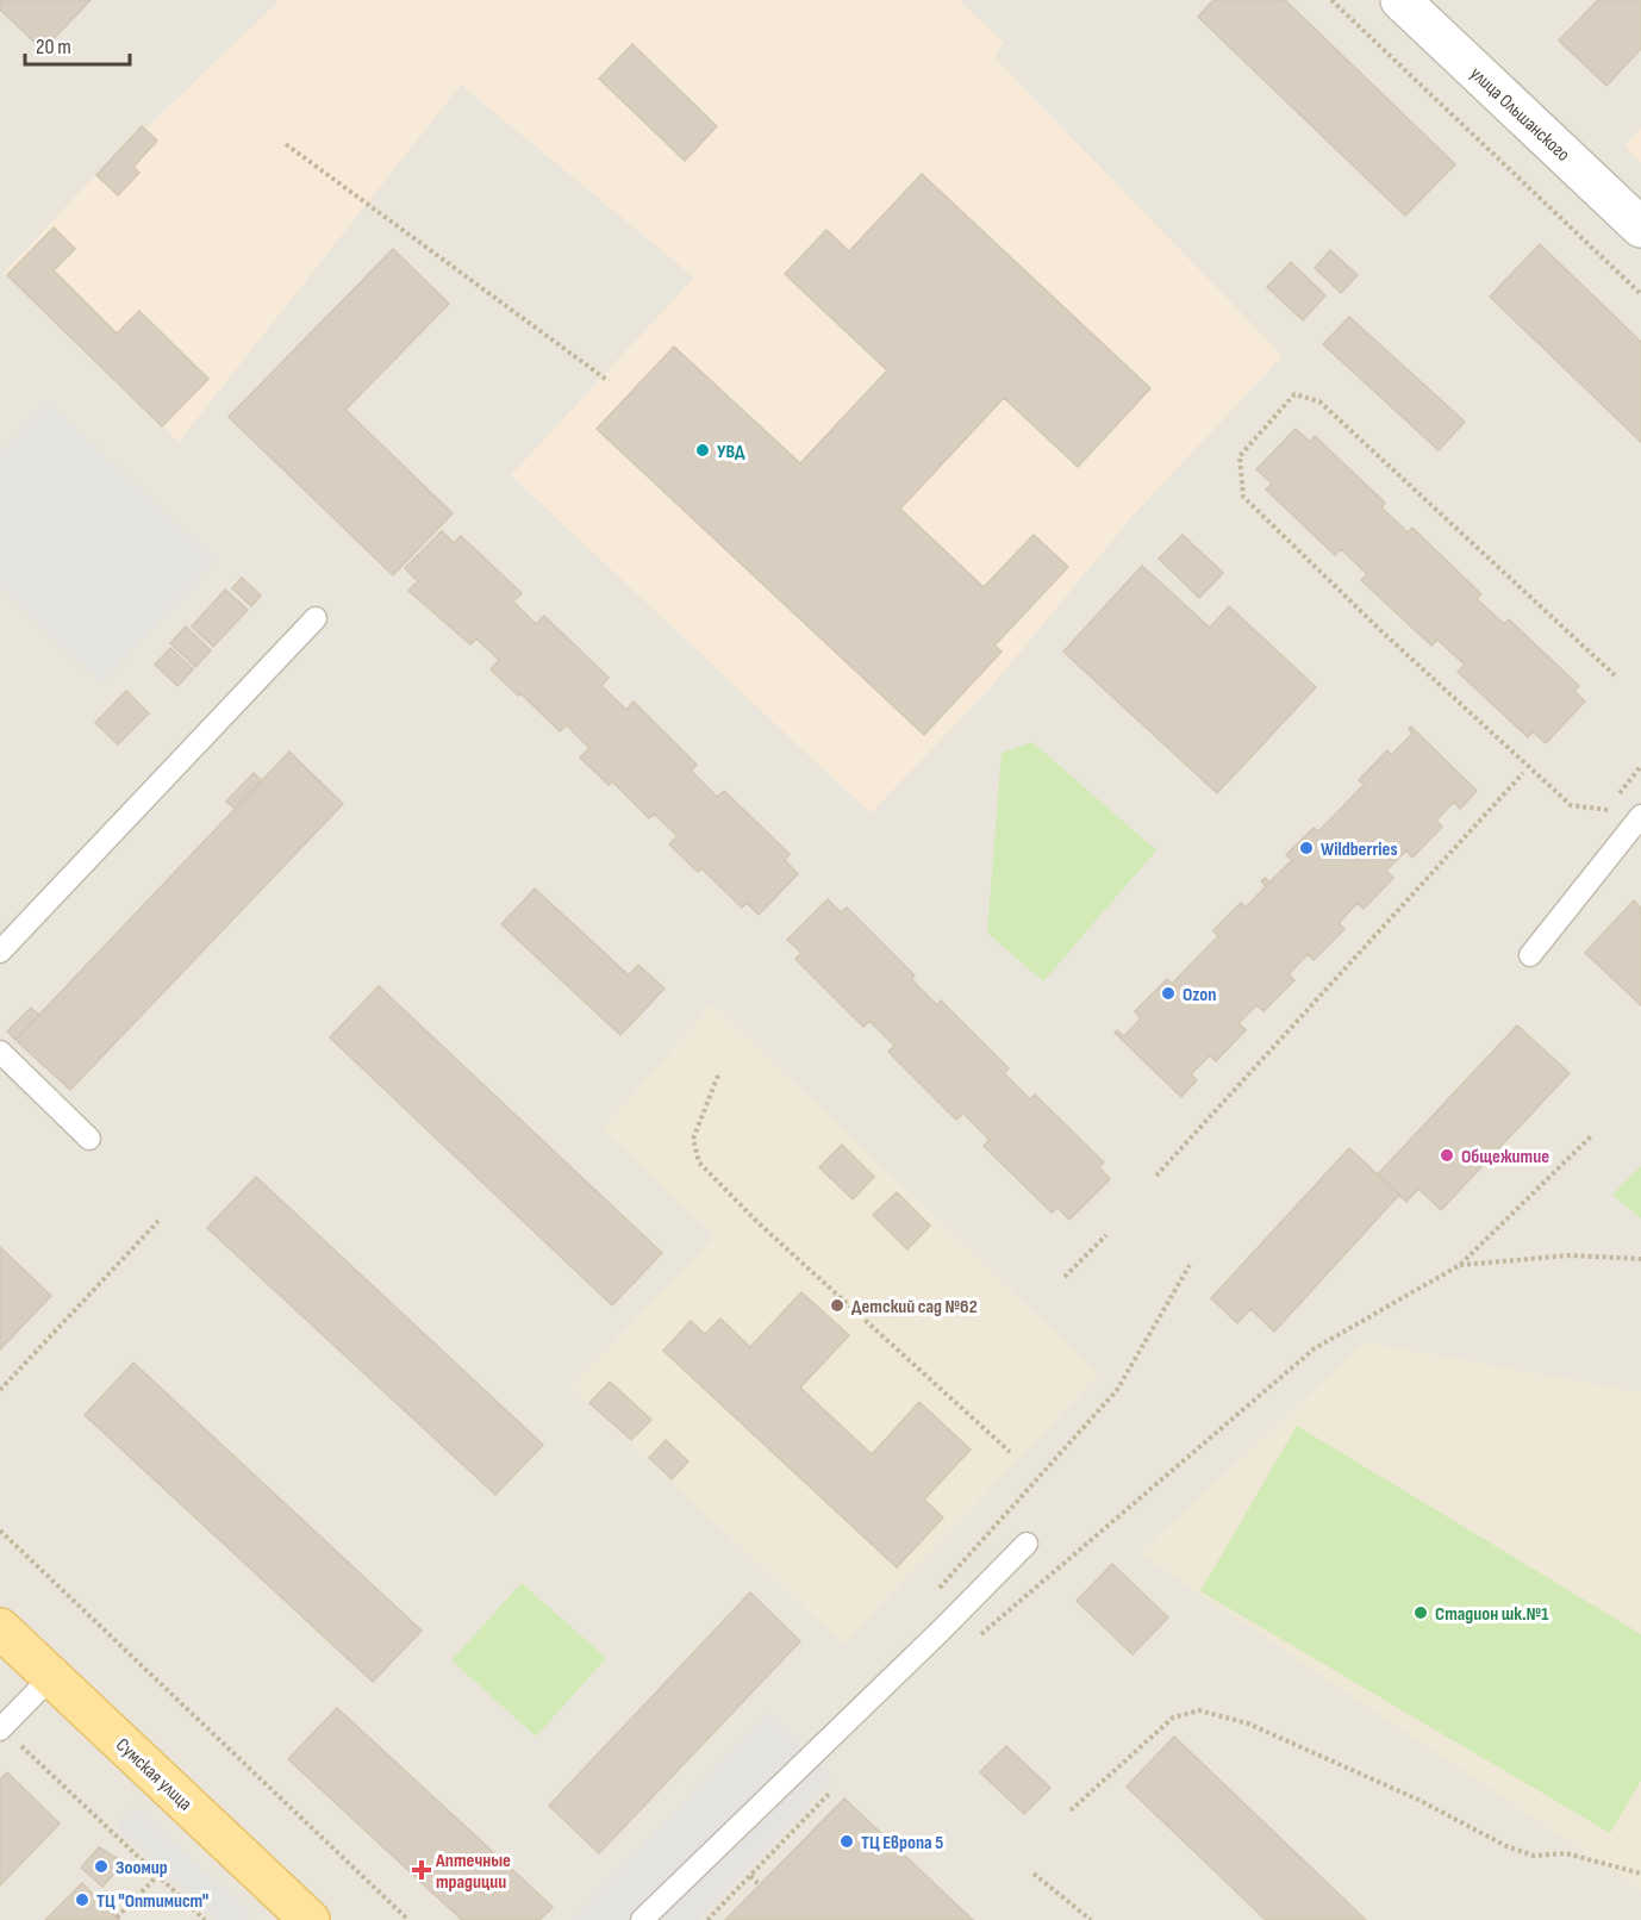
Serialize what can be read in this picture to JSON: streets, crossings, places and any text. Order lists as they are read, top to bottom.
{
  "streets": {
    "main road": ["Сумская улица"],
    "street": ["улица Ольшанского"]
  },
  "places": {
    "other": [
      "УВД",
      "Wildberries",
      "Ozon",
      "Общежитие",
      "Детский сад №62",
      "Стадион шк.№1",
      "ТЦ Европа 5",
      "Зоомир",
      "ТЦ \"Оптимист\""
    ],
    "health": ["Аптечные традиции"]
  },
  "scale_bar": "20 m"
}
